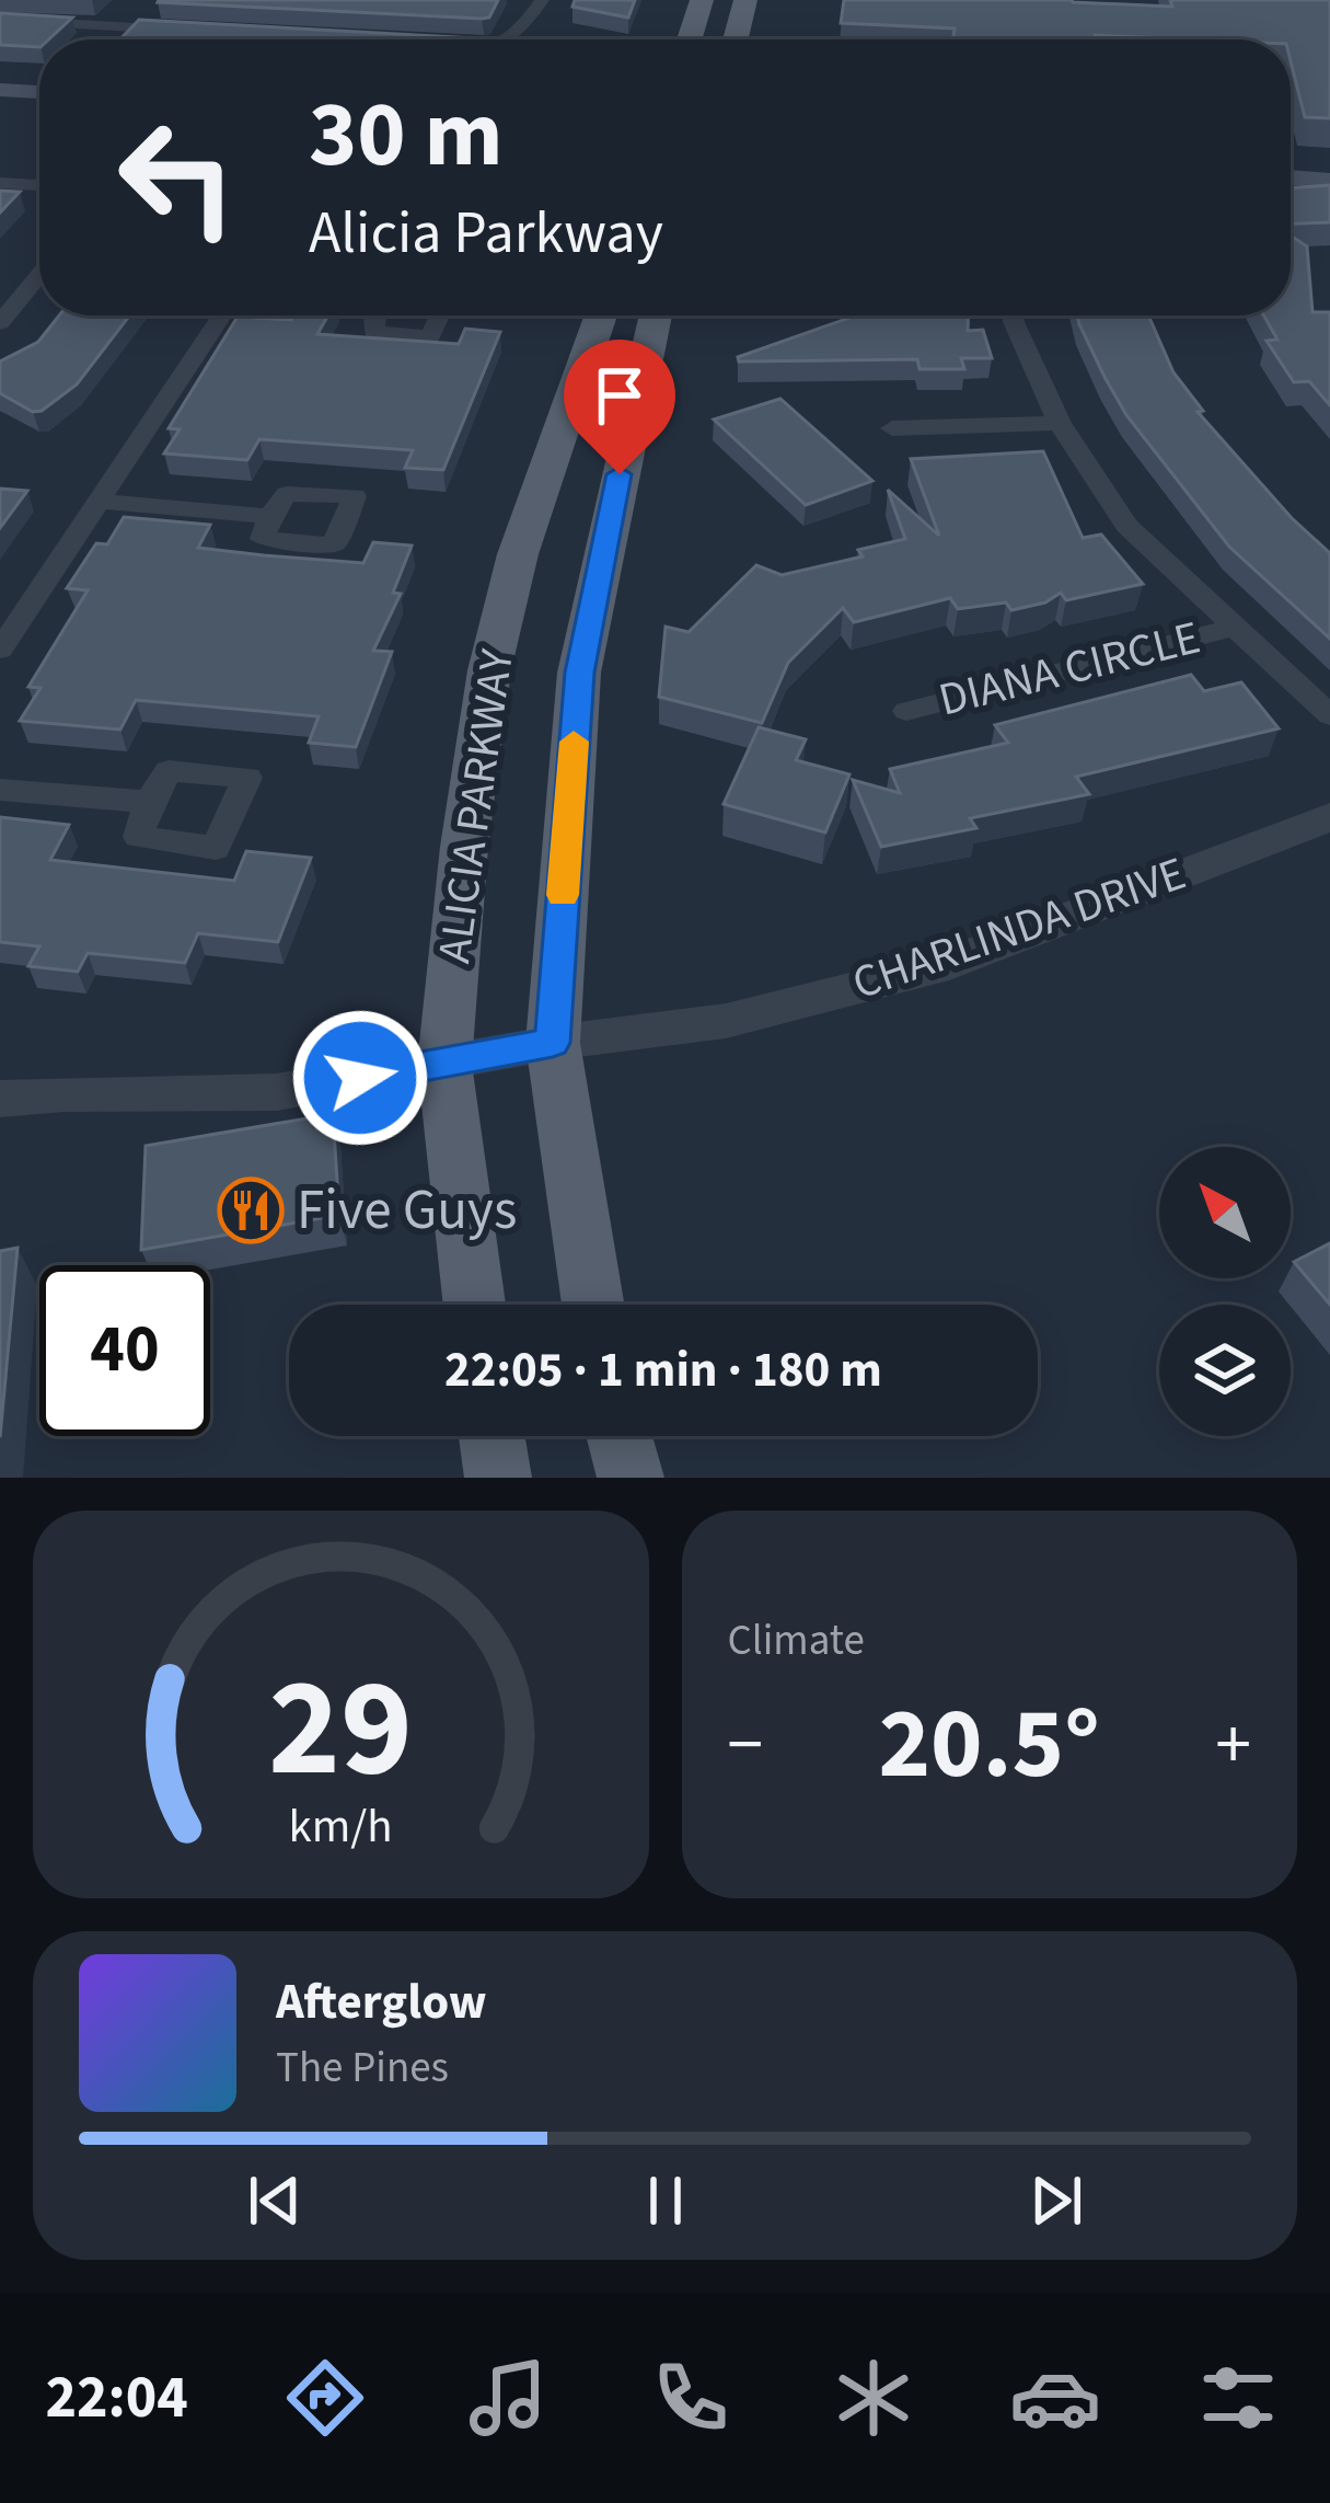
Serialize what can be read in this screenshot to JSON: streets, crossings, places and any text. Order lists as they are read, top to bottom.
{
  "streets": {
    "main road": ["ALICIA PARKWAY"],
    "street": ["DIANA CIRCLE", "CHARLINDA DRIVE"]
  },
  "crossings": [
    ["ALICIA PARKWAY", "CHARLINDA DRIVE"]
  ],
  "places": {
    "restaurant": ["Five Guys"]
  },
  "north": "top left",
  "page": {
    "turn": ["30 m", "Alicia Parkway"],
    "limit": "40",
    "trip": "22:05 · 1 min · 180 m",
    "tile": "Climate",
    "heat": ["−", "20.5°", "+"],
    "song": ["Afterglow", "The Pines"],
    "tabs": "22:04",
    "gauge": ["29", "km/h"]
  }
}
